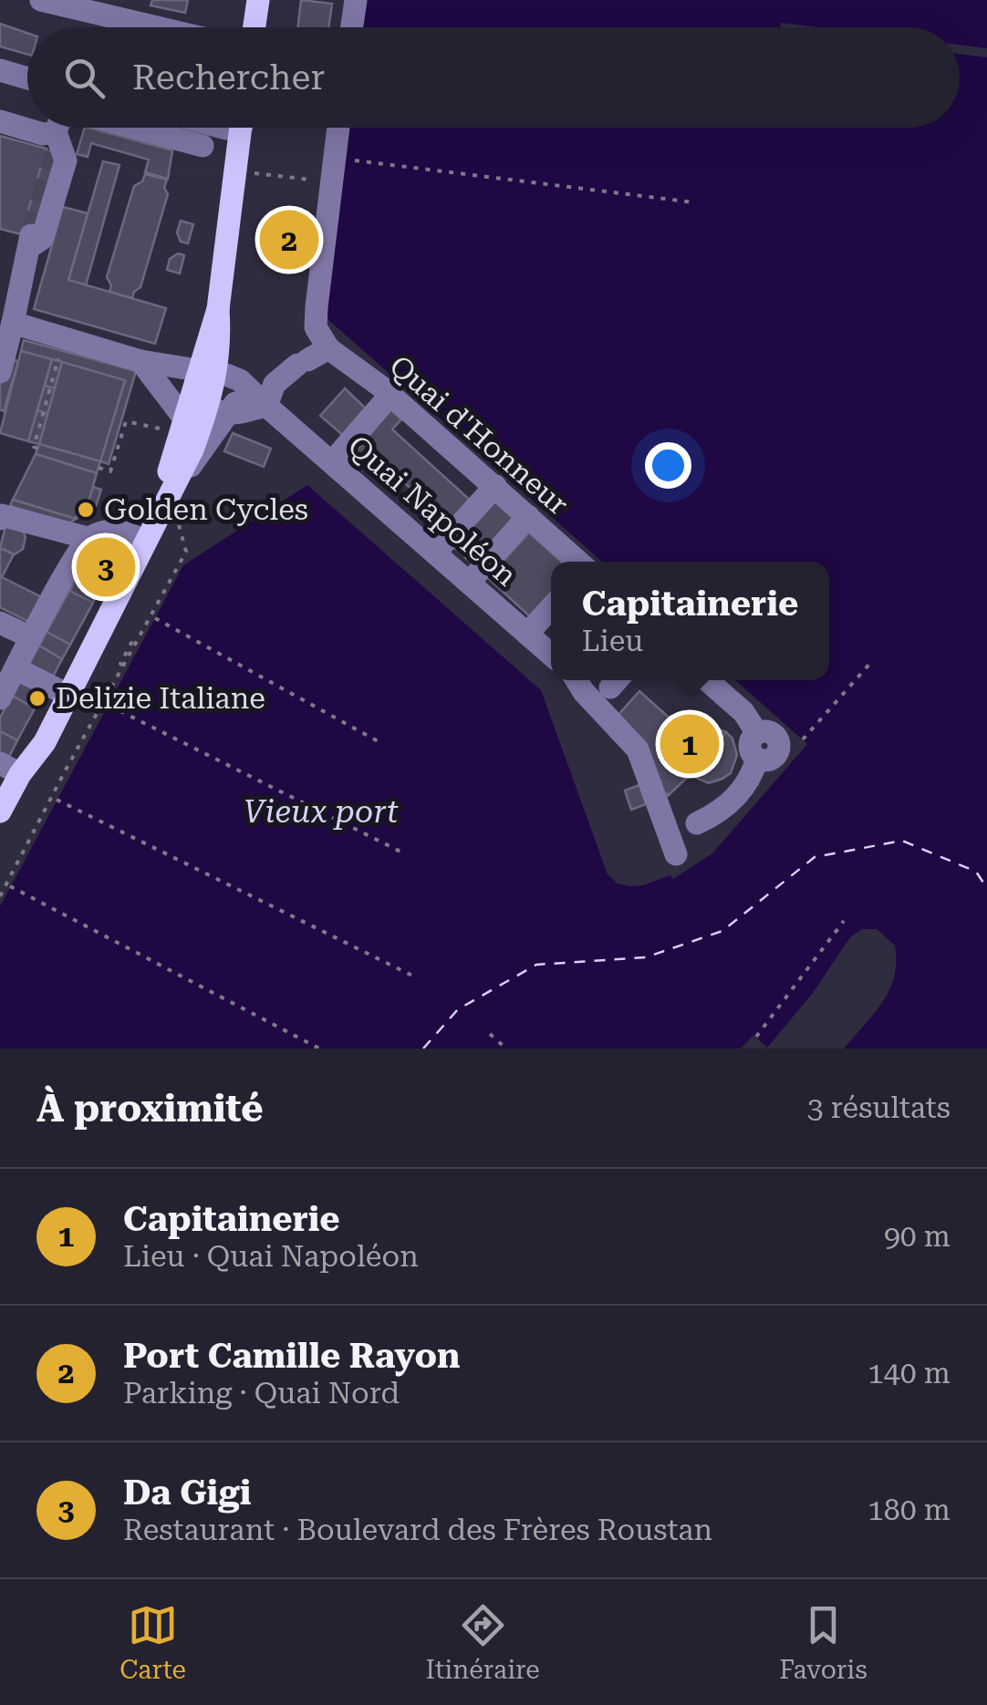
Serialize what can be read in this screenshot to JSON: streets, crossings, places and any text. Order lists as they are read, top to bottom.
{
  "streets": {
    "street": ["Quai d'Honneur", "Quai Napoléon"]
  },
  "water": ["Vieux port"],
  "places": ["Golden Cycles", "Delizie Italiane"],
  "page": {
    "search": "Rechercher",
    "pins": ["2", "3", "1"],
    "popup": ["Capitainerie", "Lieu"],
    "heading": ["À proximité", "3 résultats"],
    "list": [
      {
        "mark": "1",
        "name": "Capitainerie",
        "note": "Lieu · Quai Napoléon",
        "value": "90 m"
      },
      {
        "mark": "2",
        "name": "Port Camille Rayon",
        "note": "Parking · Quai Nord",
        "value": "140 m"
      },
      {
        "mark": "3",
        "name": "Da Gigi",
        "note": "Restaurant · Boulevard des Frères Roustan",
        "value": "180 m"
      }
    ],
    "nav": ["Carte", "Itinéraire", "Favoris"]
  }
}
